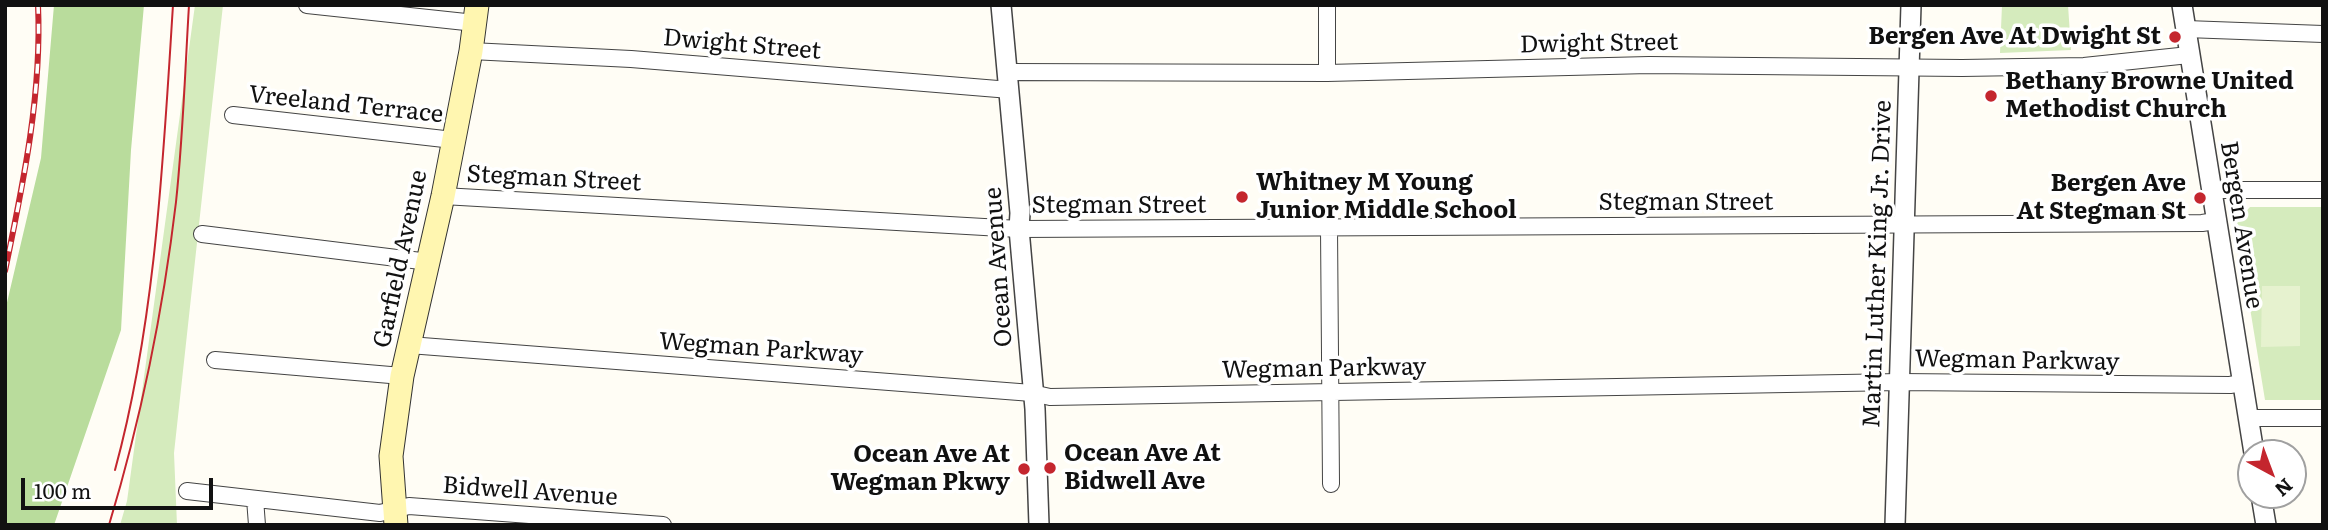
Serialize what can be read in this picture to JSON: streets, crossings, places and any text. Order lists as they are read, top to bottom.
{
  "streets": {
    "main road": ["Garfield Avenue"],
    "street": [
      "Dwight Street",
      "Vreeland Terrace",
      "Stegman Street",
      "Bergen Avenue",
      "Martin Luther King Jr. Drive",
      "Ocean Avenue",
      "Wegman Parkway",
      "Bidwell Avenue"
    ]
  },
  "crossings": [
    ["Dwight Street", "Bergen Avenue"],
    ["Dwight Street", "Garfield Avenue"],
    ["Dwight Street", "Martin Luther King Jr. Drive"],
    ["Dwight Street", "Ocean Avenue"],
    ["Vreeland Terrace", "Garfield Avenue"],
    ["Stegman Street", "Bergen Avenue"],
    ["Stegman Street", "Garfield Avenue"],
    ["Stegman Street", "Martin Luther King Jr. Drive"],
    ["Stegman Street", "Ocean Avenue"],
    ["Bergen Avenue", "Wegman Parkway"],
    ["Garfield Avenue", "Wegman Parkway"],
    ["Garfield Avenue", "Bidwell Avenue"],
    ["Martin Luther King Jr. Drive", "Wegman Parkway"],
    ["Ocean Avenue", "Wegman Parkway"]
  ],
  "places": [
    "Bergen Ave At Dwight St",
    "Bethany Browne United Methodist Church",
    "Whitney M Young Junior Middle School",
    "Bergen Ave At Stegman St",
    "Ocean Ave At Bidwell Ave",
    "Ocean Ave At Wegman Pkwy"
  ],
  "scale_bar": "100 m",
  "north": "bottom right"
}
